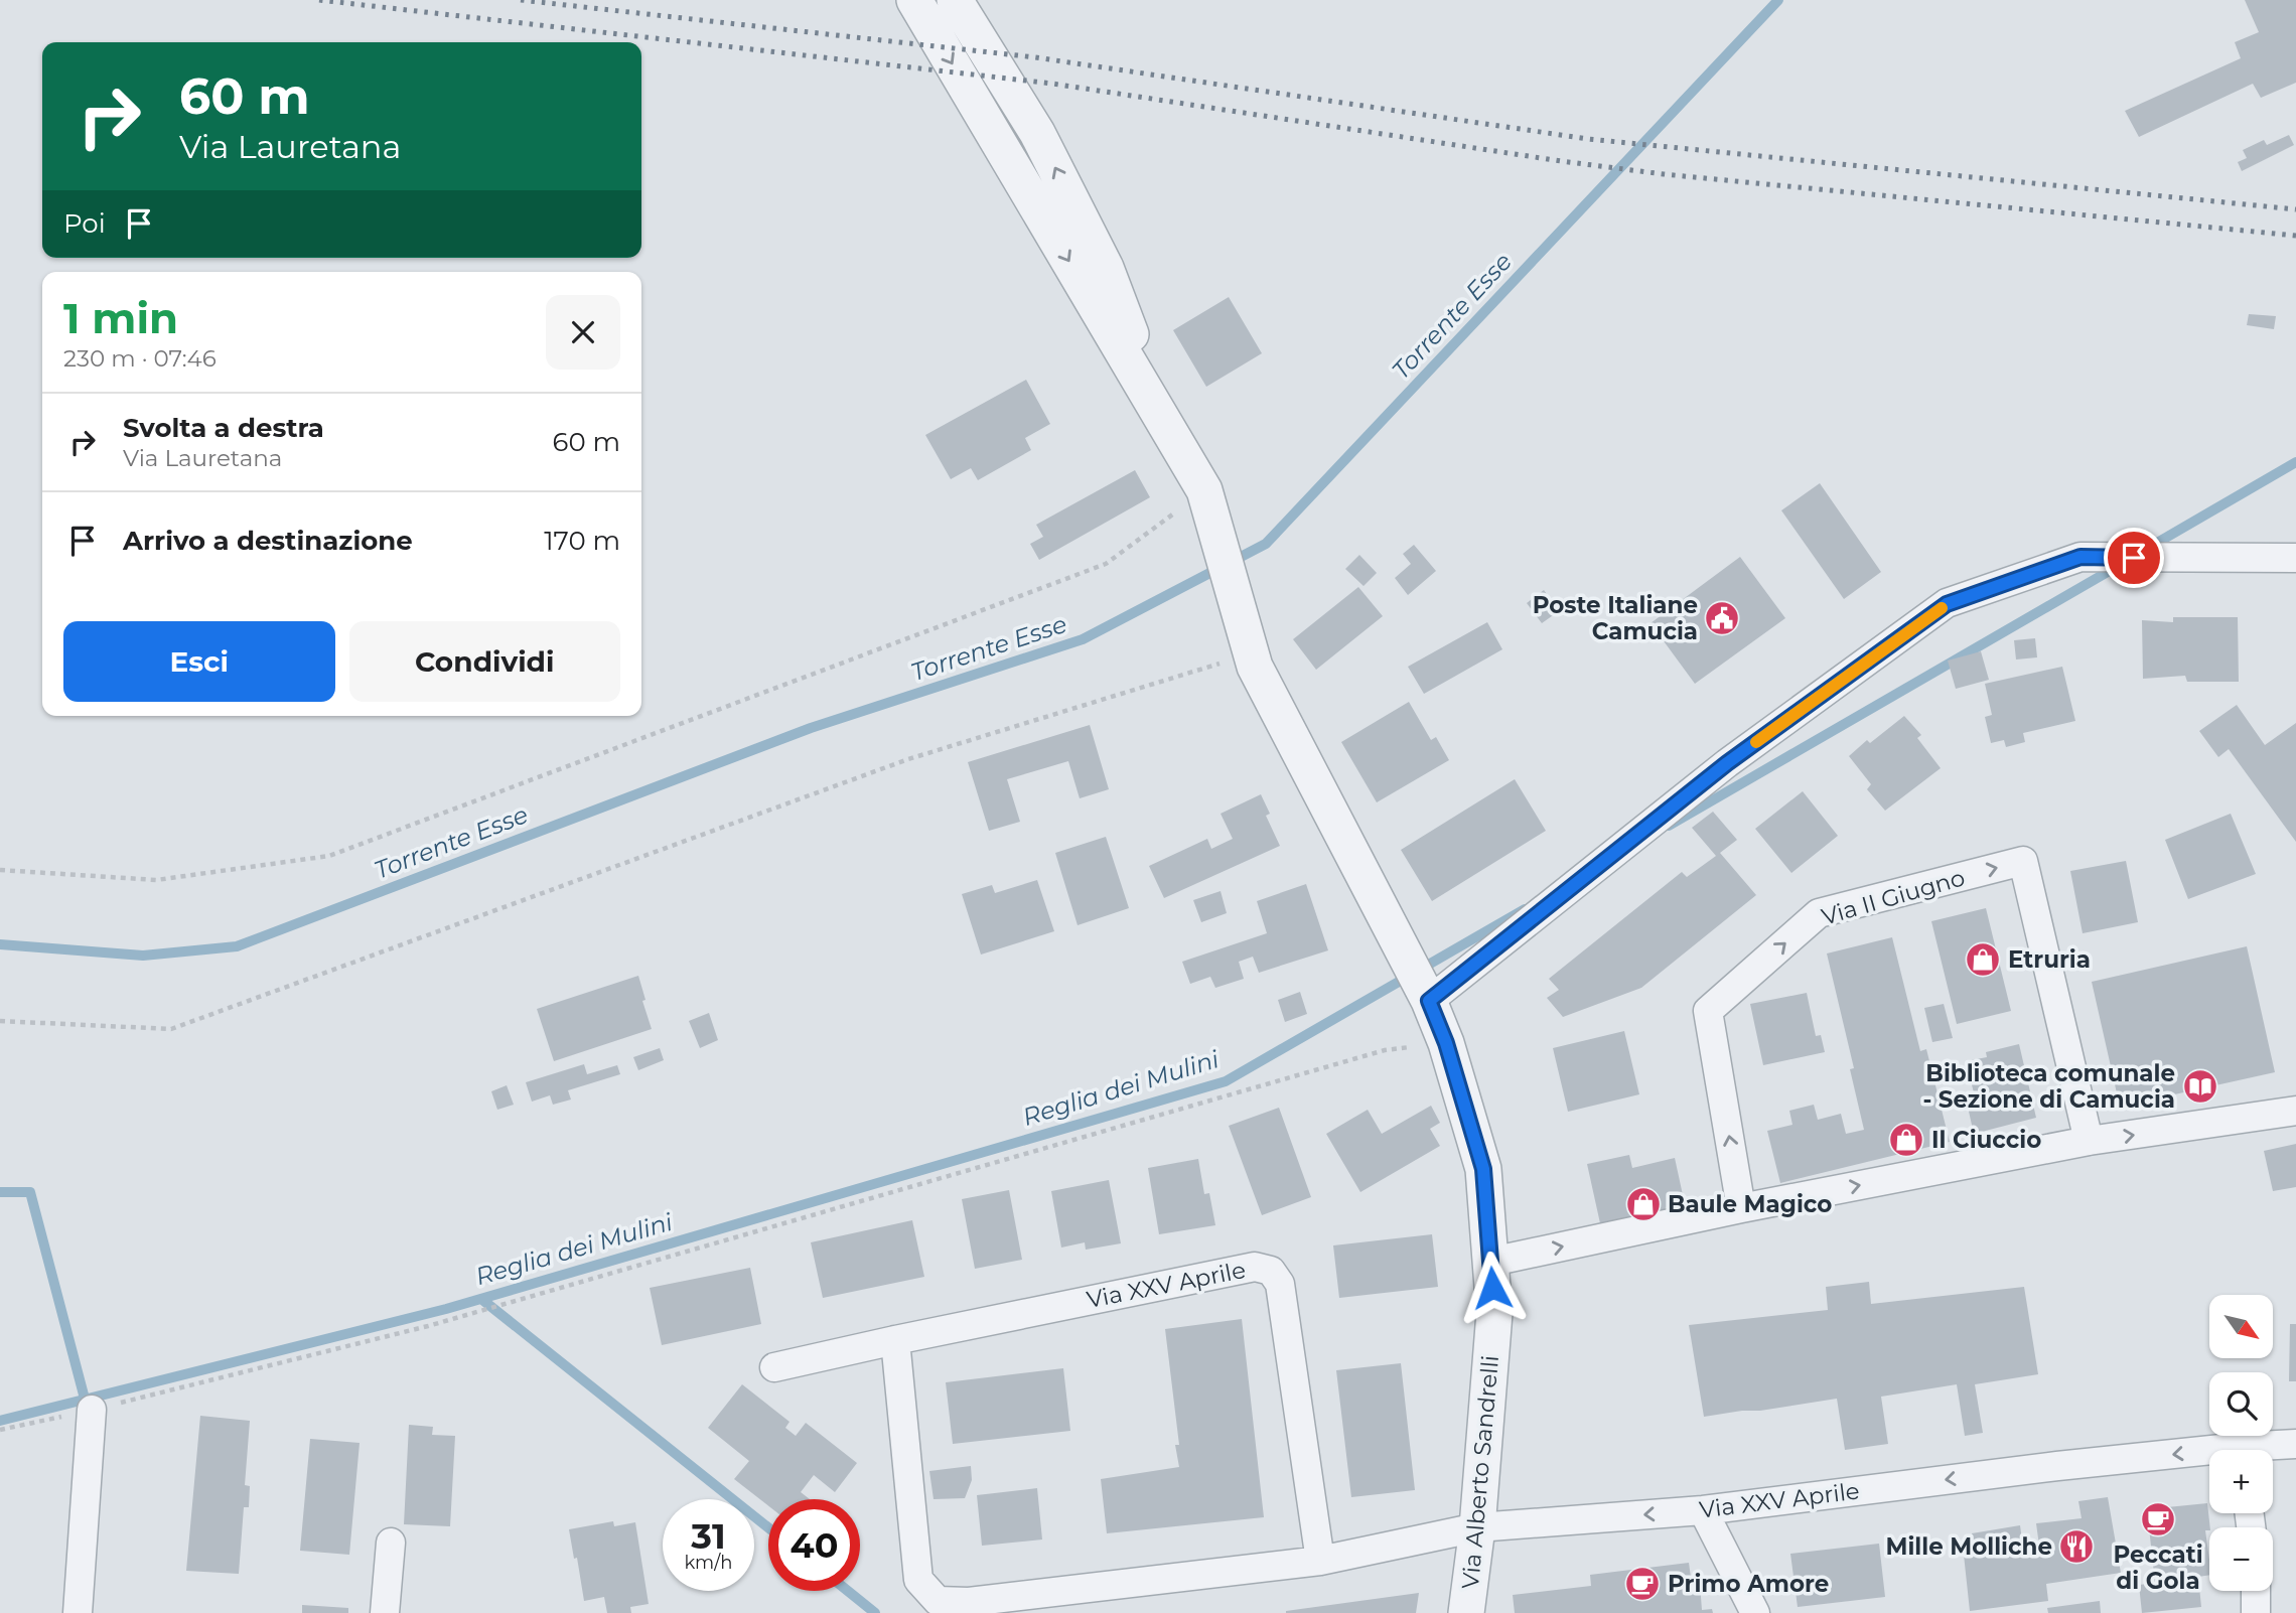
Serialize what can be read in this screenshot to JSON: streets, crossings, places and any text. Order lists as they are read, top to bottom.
{
  "streets": {
    "street": ["Via II Giugno", "Via XXV Aprile", "Via Alberto Sandrelli"]
  },
  "crossings": [
    ["Via XXV Aprile", "Via Alberto Sandrelli"]
  ],
  "water": ["Torrente Esse", "Reglia dei Mulini"],
  "places": {
    "public building": ["Poste Italiane Camucia"],
    "shop": ["Etruria", "Il Ciuccio", "Baule Magico"],
    "library": ["Biblioteca comunale - Sezione di Camucia"],
    "cafe": ["Peccati di Gola", "Primo Amore"],
    "restaurant": ["Mille Molliche"]
  },
  "north": "bottom right",
  "page": {
    "turn": ["60 m", "Via Lauretana"],
    "then": "Poi",
    "heading": ["1 min", "230 m · 07:46"],
    "list": [
      {
        "name": "Svolta a destra",
        "note": "Via Lauretana",
        "value": "60 m"
      },
      {
        "name": "Arrivo a destinazione",
        "value": "170 m"
      }
    ],
    "buttons": ["Esci", "Condividi"],
    "map_buttons": ["+", "−"],
    "speed": "31 km/h",
    "limit": "40"
  }
}
